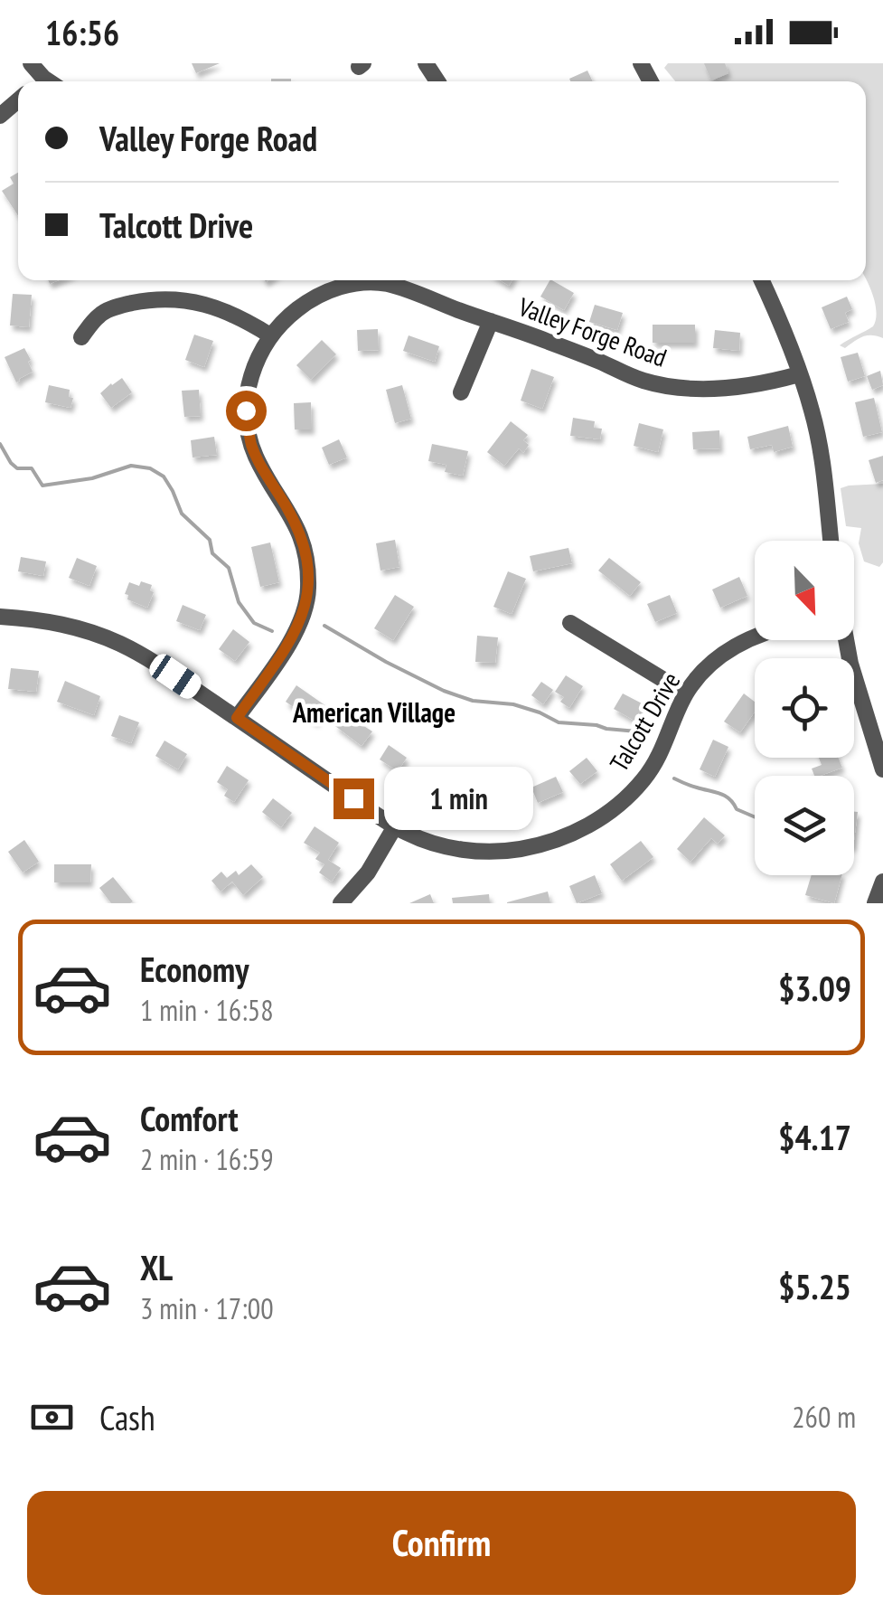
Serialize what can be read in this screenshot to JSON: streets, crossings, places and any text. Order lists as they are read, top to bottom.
{
  "streets": {
    "street": ["Valley Forge Road", "Talcott Drive"]
  },
  "crossings": [
    ["Valley Forge Road", "Talcott Drive"]
  ],
  "districts": ["American Village"],
  "north": "bottom right",
  "page": {
    "status": "16:56",
    "banner": ["Valley Forge Road", "Talcott Drive"],
    "bubble": "1 min",
    "list": [
      {
        "name": "Economy",
        "note": "1 min · 16:58",
        "value": "$3.09"
      },
      {
        "name": "Comfort",
        "note": "2 min · 16:59",
        "value": "$4.17"
      },
      {
        "name": "XL",
        "note": "3 min · 17:00",
        "value": "$5.25"
      }
    ],
    "pay": ["Cash", "260 m"],
    "buttons": "Confirm"
  }
}
